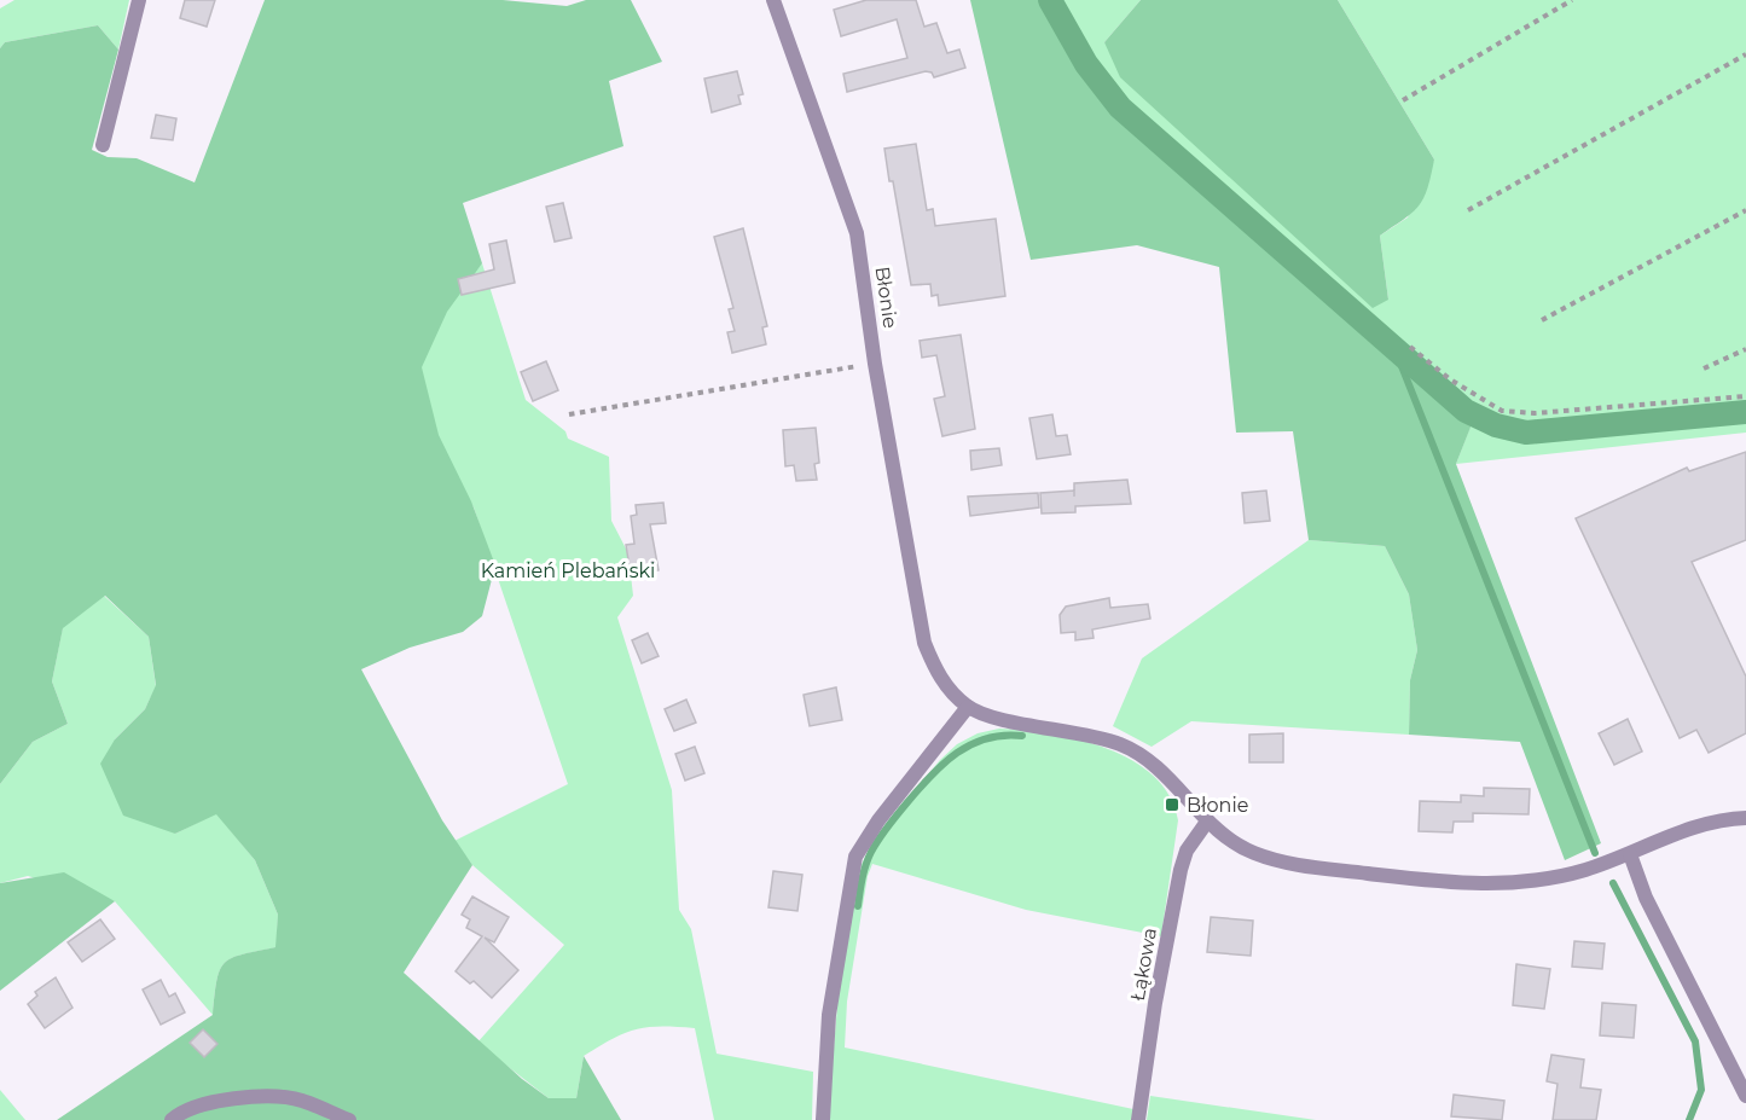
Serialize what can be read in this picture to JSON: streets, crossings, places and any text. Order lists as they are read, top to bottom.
{
  "streets": {
    "street": ["Błonie", "Łąkowa"]
  },
  "parks": ["Kamień Plebański"],
  "places": {
    "transit": ["Błonie"]
  }
}
